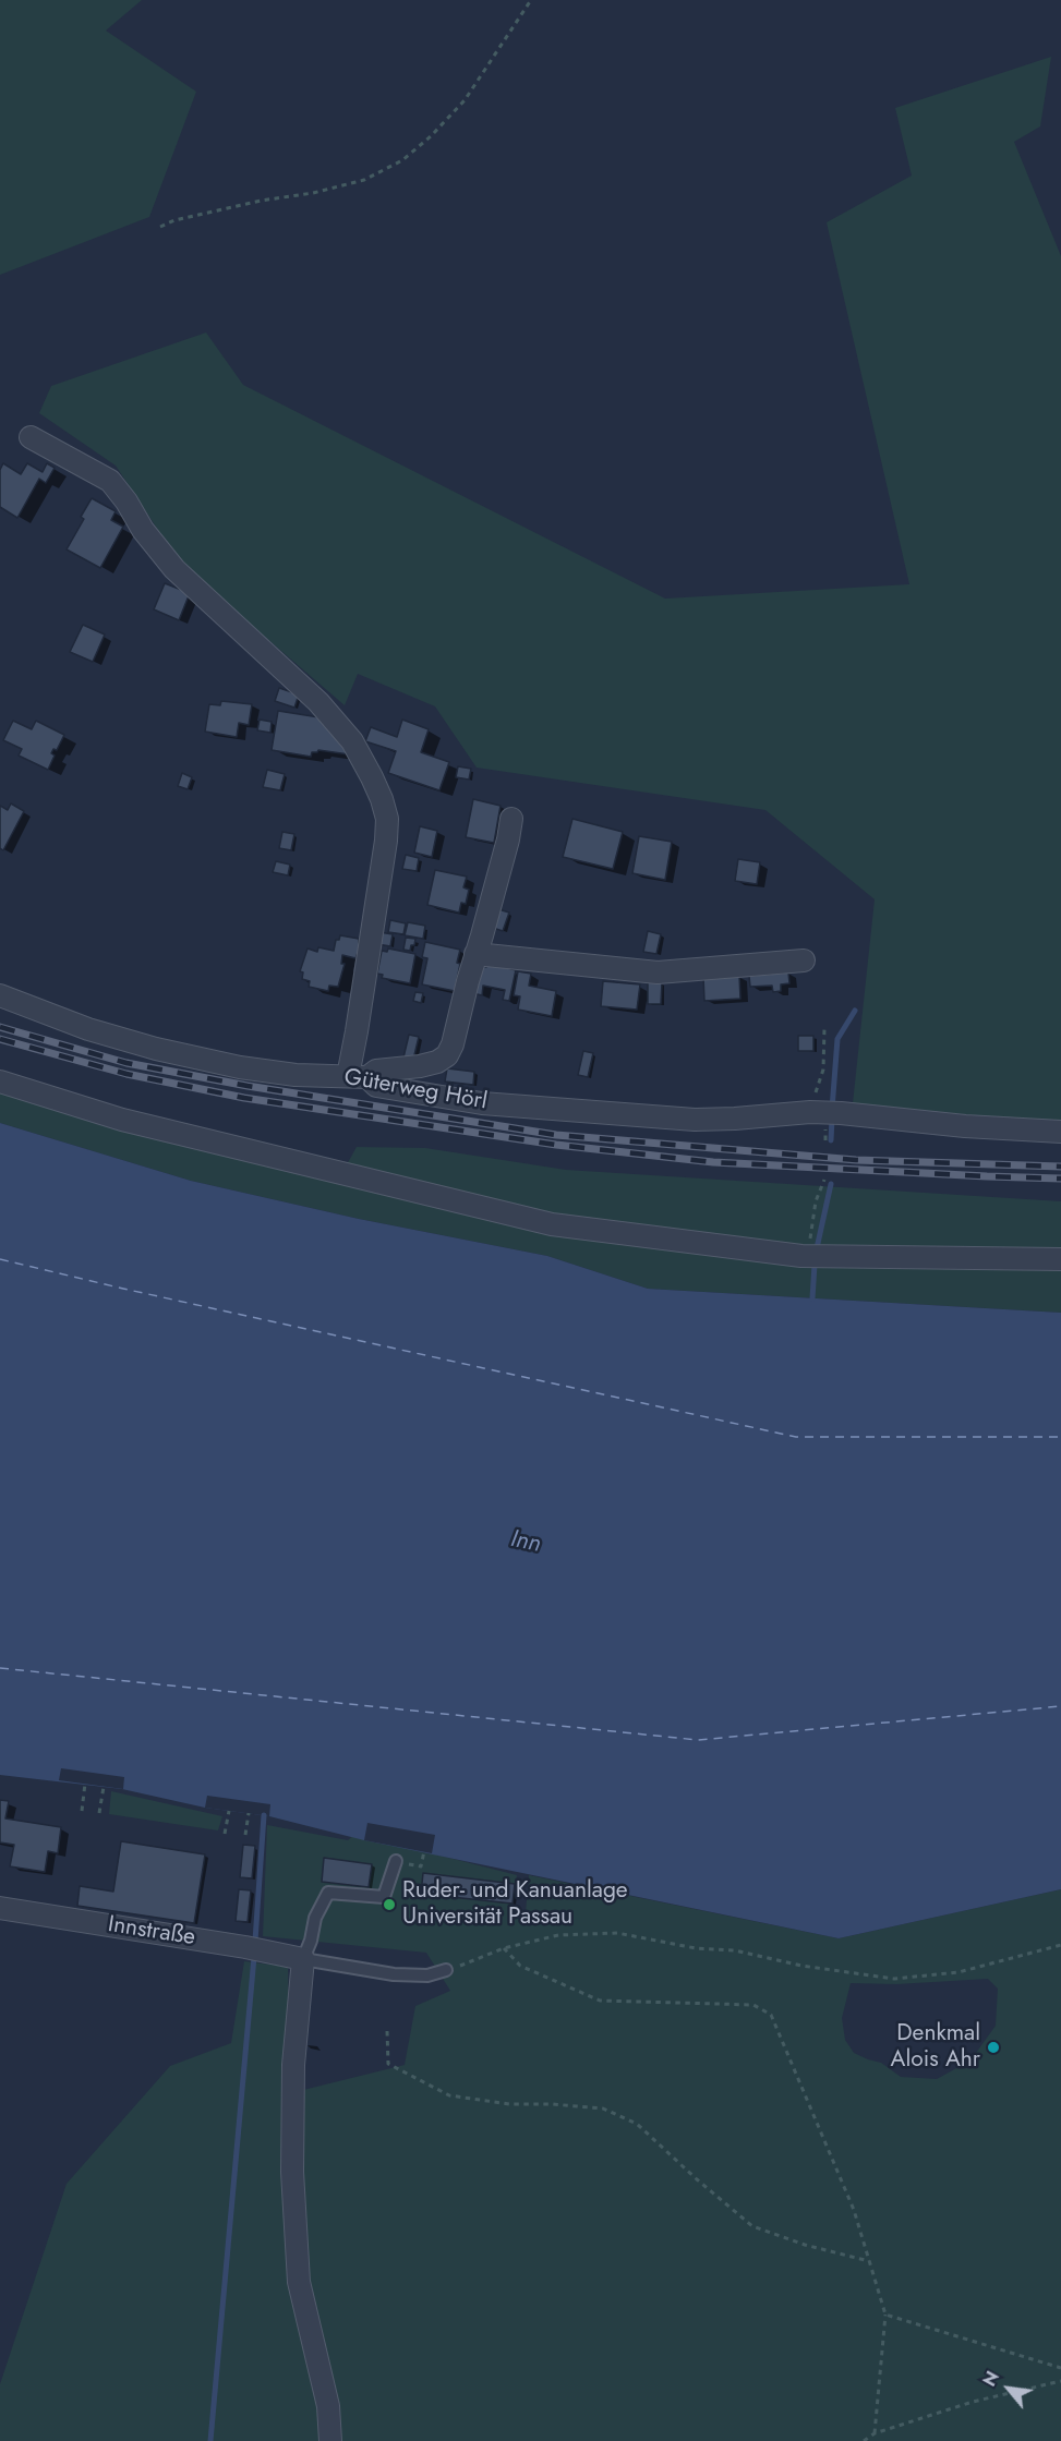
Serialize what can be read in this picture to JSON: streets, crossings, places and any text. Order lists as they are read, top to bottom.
{
  "streets": {
    "street": ["Güterweg Hörl", "Innstraße"]
  },
  "water": ["Inn"],
  "places": ["Ruder- und Kanuanlage Universität Passau", "Denkmal Alois Ahr"],
  "north": "top left"
}
